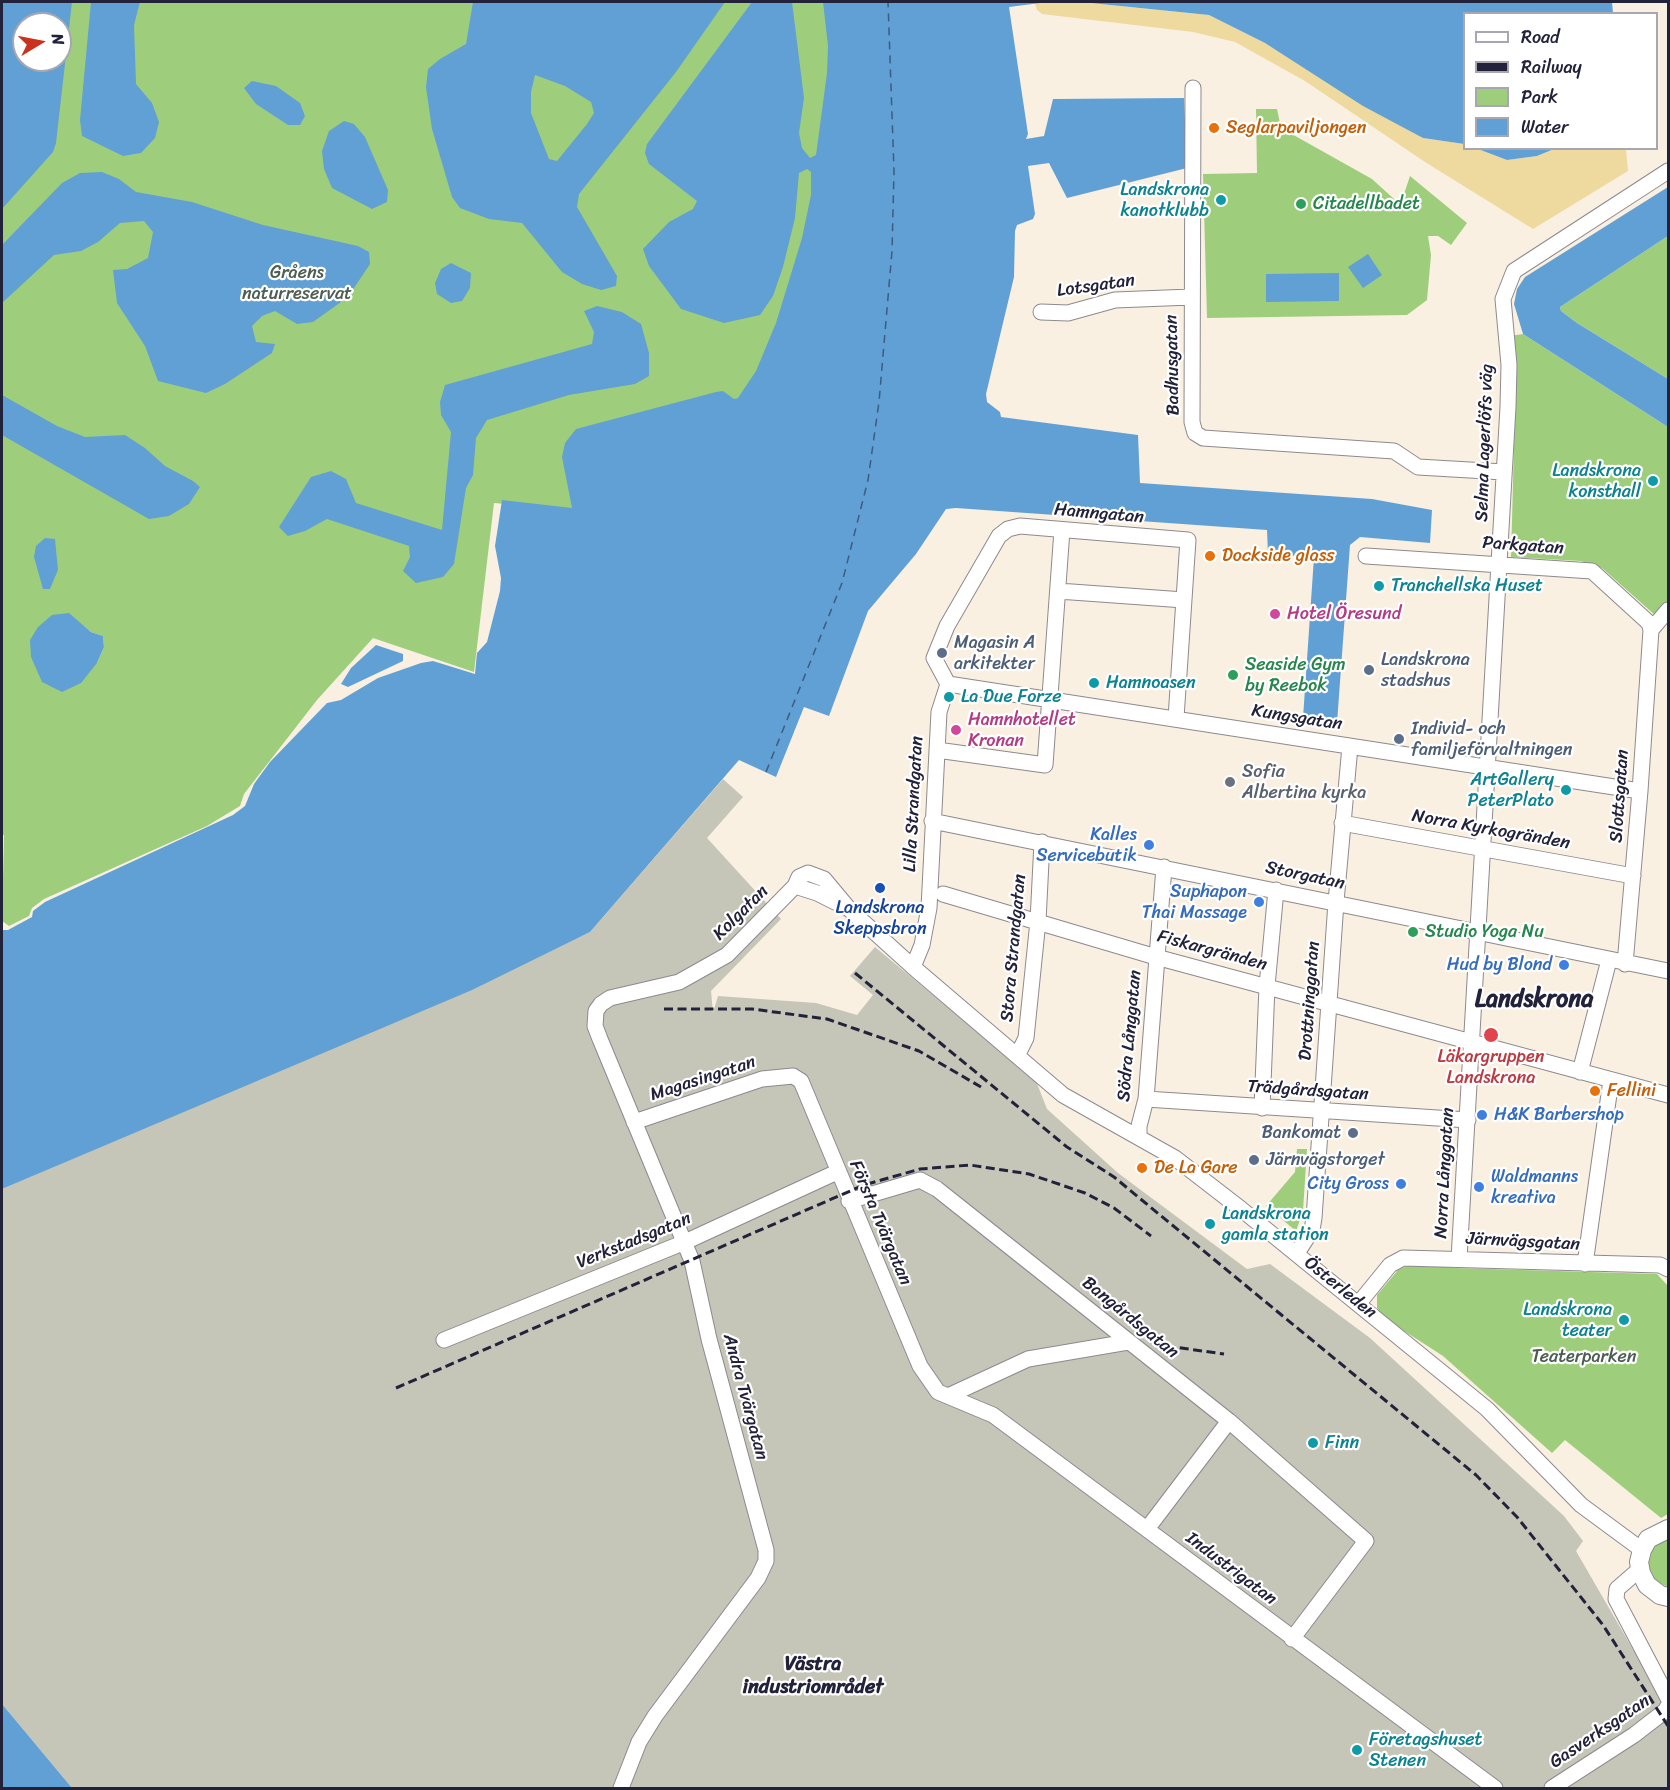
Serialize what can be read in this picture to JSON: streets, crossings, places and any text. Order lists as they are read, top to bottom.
{
  "streets": {
    "street": [
      "Lotsgatan",
      "Badhusgatan",
      "Selma Lagerlöfs väg",
      "Hamngatan",
      "Parkgatan",
      "Kungsgatan",
      "Slottsgatan",
      "Lilla Strandgatan",
      "Norra Kyrkogränden",
      "Storgatan",
      "Kolgatan",
      "Stora Strandgatan",
      "Fiskargränden",
      "Drottninggatan",
      "Södra Långgatan",
      "Magasingatan",
      "Trädgårdsgatan",
      "Norra Långgatan",
      "Första Tvärgatan",
      "Verkstadsgatan",
      "Järnvägsgatan",
      "Österleden",
      "Bangårdsgatan",
      "Andra Tvärgatan",
      "Industrigatan",
      "Gasverksgatan"
    ]
  },
  "crossings": [
    ["Lotsgatan", "Badhusgatan"],
    ["Badhusgatan", "Selma Lagerlöfs väg"],
    ["Selma Lagerlöfs väg", "Parkgatan"],
    ["Selma Lagerlöfs väg", "Kungsgatan"],
    ["Selma Lagerlöfs väg", "Norra Långgatan"],
    ["Hamngatan", "Kungsgatan"],
    ["Hamngatan", "Lilla Strandgatan"],
    ["Parkgatan", "Slottsgatan"],
    ["Kungsgatan", "Slottsgatan"],
    ["Kungsgatan", "Lilla Strandgatan"],
    ["Kungsgatan", "Drottninggatan"],
    ["Kungsgatan", "Norra Långgatan"],
    ["Slottsgatan", "Norra Kyrkogränden"],
    ["Slottsgatan", "Storgatan"],
    ["Lilla Strandgatan", "Storgatan"],
    ["Lilla Strandgatan", "Kolgatan"],
    ["Norra Kyrkogränden", "Drottninggatan"],
    ["Norra Kyrkogränden", "Norra Långgatan"],
    ["Storgatan", "Stora Strandgatan"],
    ["Storgatan", "Drottninggatan"],
    ["Storgatan", "Södra Långgatan"],
    ["Storgatan", "Norra Långgatan"],
    ["Kolgatan", "Andra Tvärgatan"],
    ["Stora Strandgatan", "Fiskargränden"],
    ["Stora Strandgatan", "Österleden"],
    ["Fiskargränden", "Drottninggatan"],
    ["Fiskargränden", "Södra Långgatan"],
    ["Fiskargränden", "Norra Långgatan"],
    ["Drottninggatan", "Trädgårdsgatan"],
    ["Drottninggatan", "Österleden"],
    ["Södra Långgatan", "Trädgårdsgatan"],
    ["Södra Långgatan", "Österleden"],
    ["Magasingatan", "Första Tvärgatan"],
    ["Magasingatan", "Andra Tvärgatan"],
    ["Trädgårdsgatan", "Norra Långgatan"],
    ["Norra Långgatan", "Järnvägsgatan"],
    ["Första Tvärgatan", "Verkstadsgatan"],
    ["Första Tvärgatan", "Bangårdsgatan"],
    ["Första Tvärgatan", "Industrigatan"],
    ["Verkstadsgatan", "Andra Tvärgatan"],
    ["Järnvägsgatan", "Österleden"],
    ["Bangårdsgatan", "Industrigatan"]
  ],
  "districts": ["Landskrona", "Västra industriområdet"],
  "parks": ["Gråens naturreservat", "Teaterparken"],
  "places": [
    "Seglarpaviljongen",
    "Landskrona kanotklubb",
    "Citadellbadet",
    "Landskrona konsthall",
    "Dockside glass",
    "Tranchellska Huset",
    "Hotel Öresund",
    "Magasin A arkitekter",
    "Landskrona stadshus",
    "Seaside Gym by Reebok",
    "Hamnoasen",
    "La Due Forze",
    "Hamnhotellet Kronan",
    "Individ- och familjeförvaltningen",
    "Sofia Albertina kyrka",
    "ArtGallery PeterPlato",
    "Kalles Servicebutik",
    "Landskrona Skeppsbron",
    "Suphapon Thai Massage",
    "Studio Yoga Nu",
    "Hud by Blond",
    "Läkargruppen Landskrona",
    "Fellini",
    "H&K Barbershop",
    "Bankomat",
    "Järnvägstorget",
    "De La Gare",
    "City Gross",
    "Waldmanns kreativa",
    "Landskrona gamla station",
    "Landskrona teater",
    "Finn",
    "Företagshuset Stenen"
  ],
  "legend": [
    "Road",
    "Railway",
    "Park",
    "Water"
  ],
  "north": "right"
}
